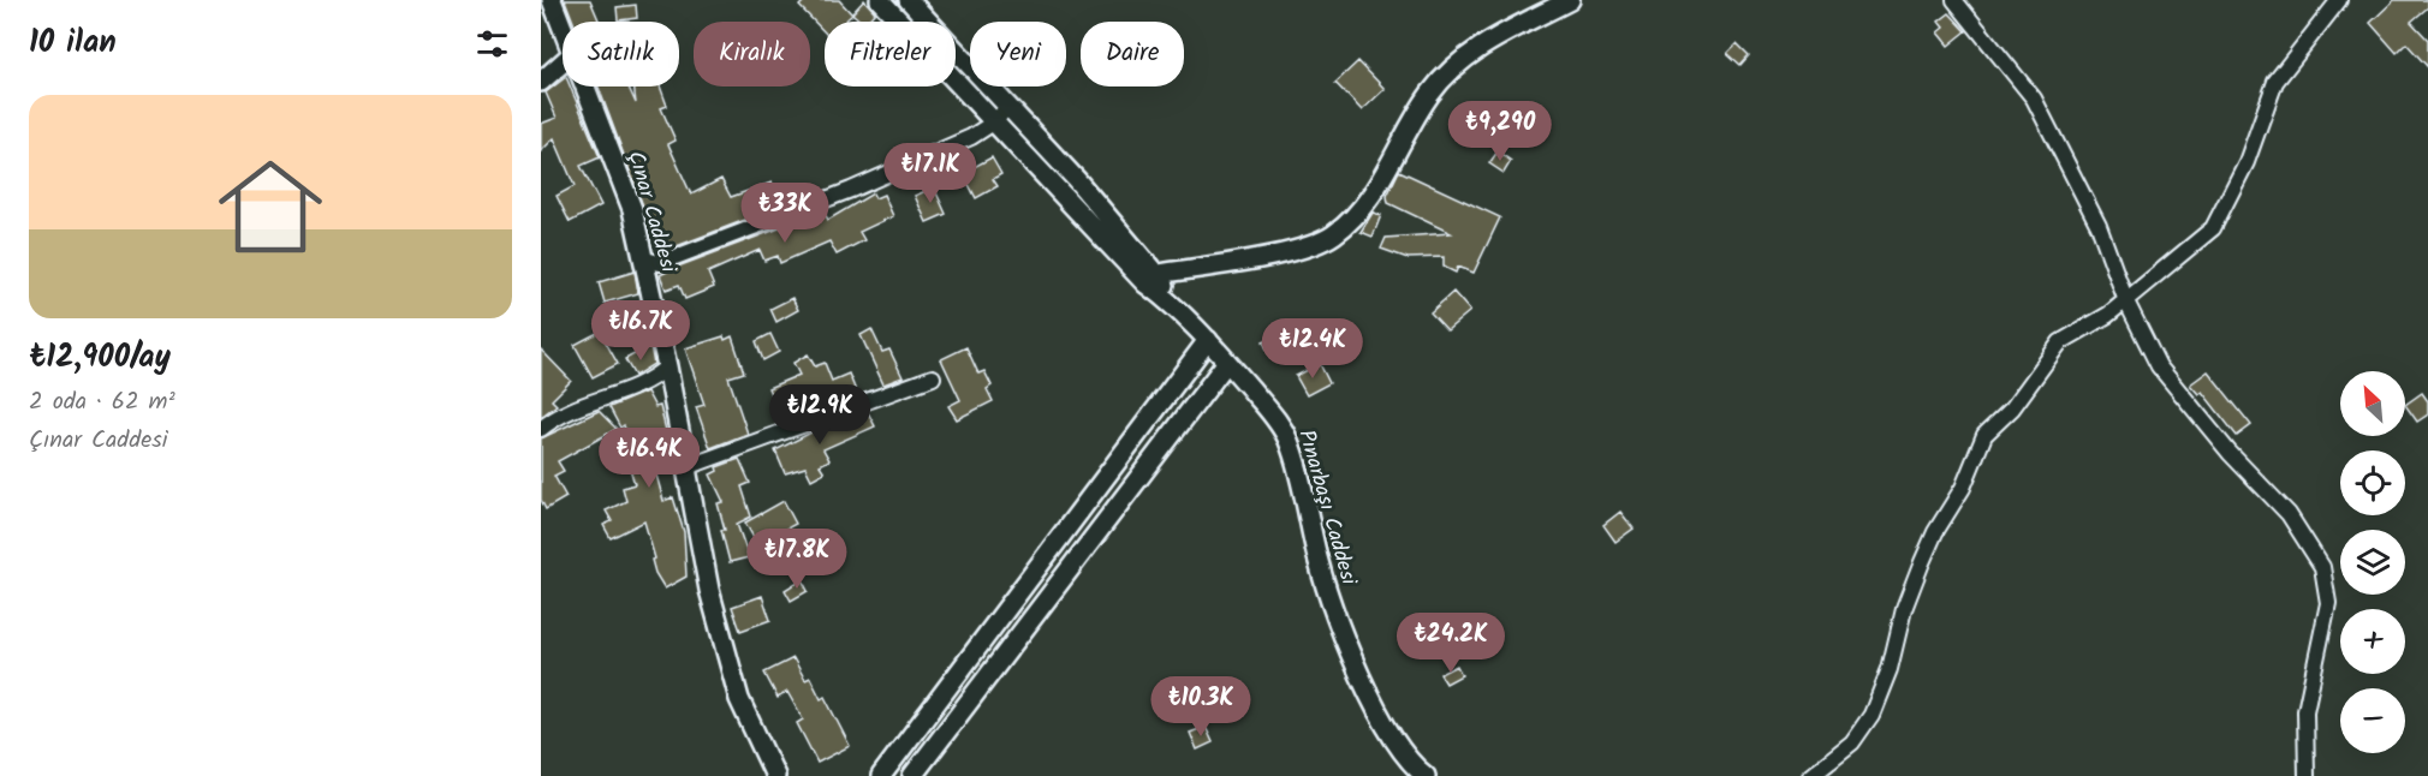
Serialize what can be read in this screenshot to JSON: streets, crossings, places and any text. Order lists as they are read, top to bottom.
{
  "streets": {
    "street": ["Çınar Caddesi", "Pınarbaşı Caddesi"]
  },
  "north": "top left",
  "page": {
    "heading": "10 ilan",
    "chip": [
      "Satılık",
      "Kiralık",
      "Filtreler",
      "Yeni",
      "Daire"
    ],
    "list": [
      {
        "name": "₺12,900/ay",
        "note": "2 oda · 62 m² · Çınar Caddesi"
      }
    ],
    "price": [
      "₺9,290",
      "₺17.1K",
      "₺33K",
      "₺16.7K",
      "₺12.4K",
      "₺12.9K",
      "₺16.4K",
      "₺17.8K",
      "₺24.2K",
      "₺10.3K"
    ],
    "map_buttons": ["+", "−"]
  }
}
